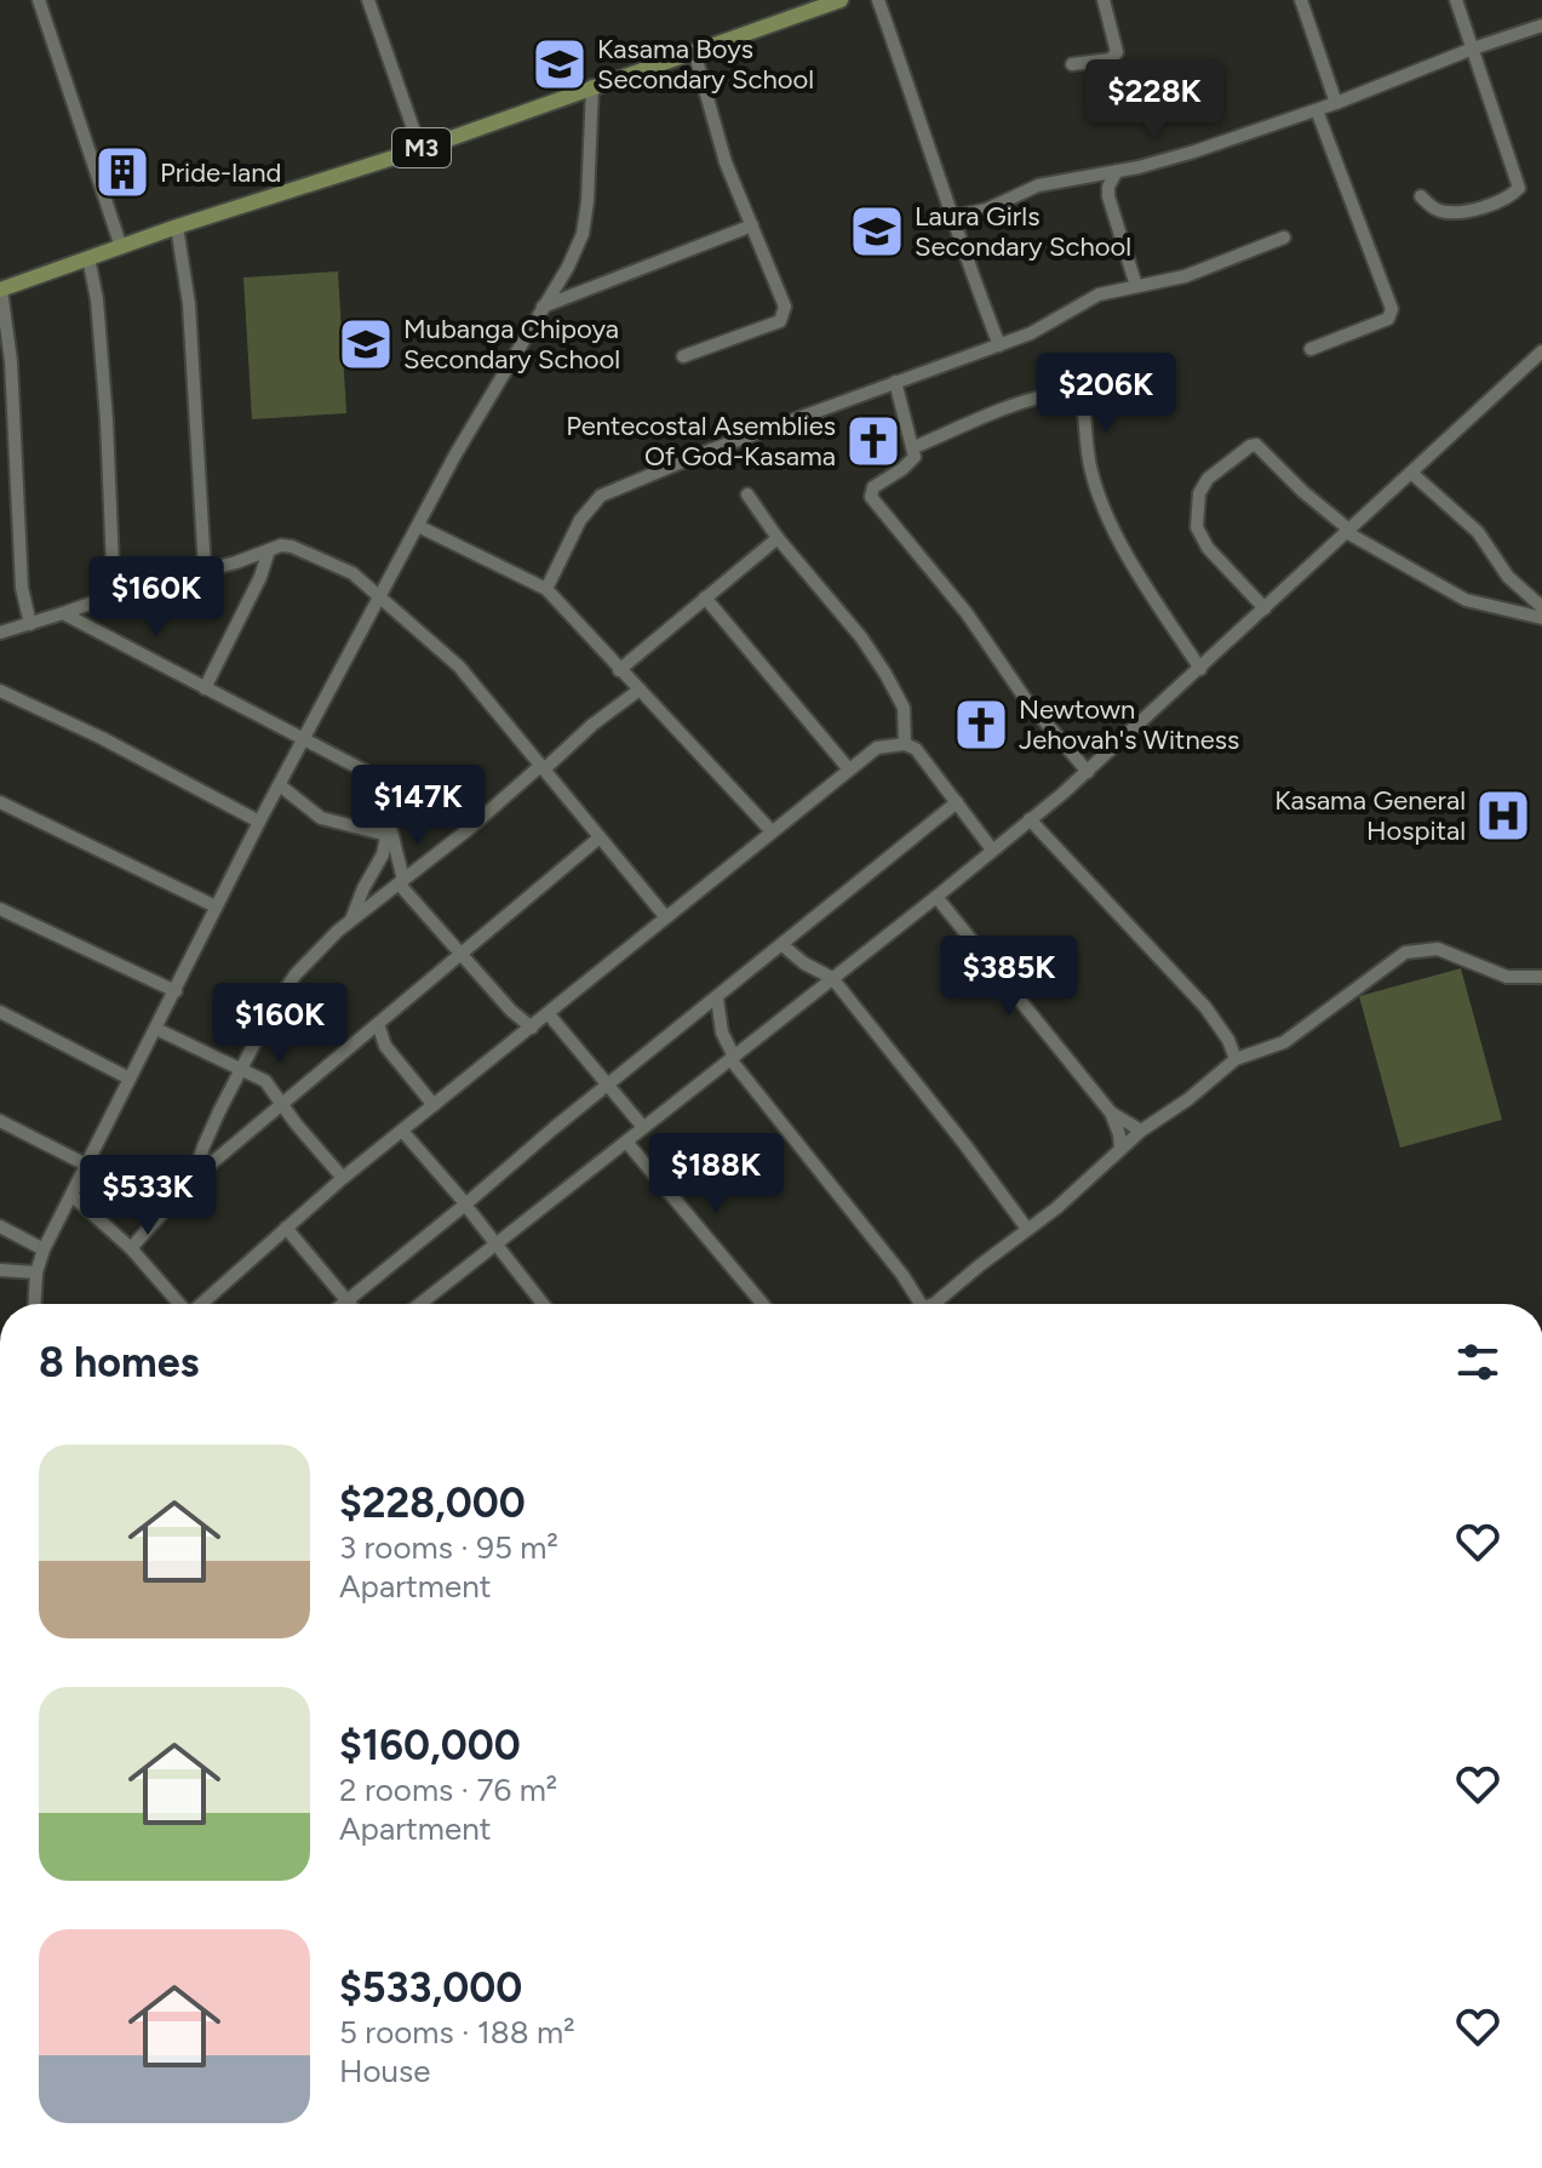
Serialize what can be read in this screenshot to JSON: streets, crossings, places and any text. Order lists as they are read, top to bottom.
{
  "streets": {
    "main road": ["M3"]
  },
  "places": {
    "school or university": ["Kasama Boys Secondary School", "Laura Girls Secondary School", "Mubanga Chipoya Secondary School"],
    "building": ["Pride-land"],
    "church": ["Pentecostal Asemblies Of God-Kasama", "Newtown Jehovah's Witness"],
    "hospital": ["Kasama General Hospital"]
  },
  "page": {
    "price": [
      "$228K",
      "$206K",
      "$160K",
      "$147K",
      "$385K",
      "$160K",
      "$188K",
      "$533K"
    ],
    "heading": "8 homes",
    "list": [
      {
        "name": "$228,000",
        "note": "3 rooms · 95 m² · Apartment"
      },
      {
        "name": "$160,000",
        "note": "2 rooms · 76 m² · Apartment"
      },
      {
        "name": "$533,000",
        "note": "5 rooms · 188 m² · House"
      }
    ]
  }
}
